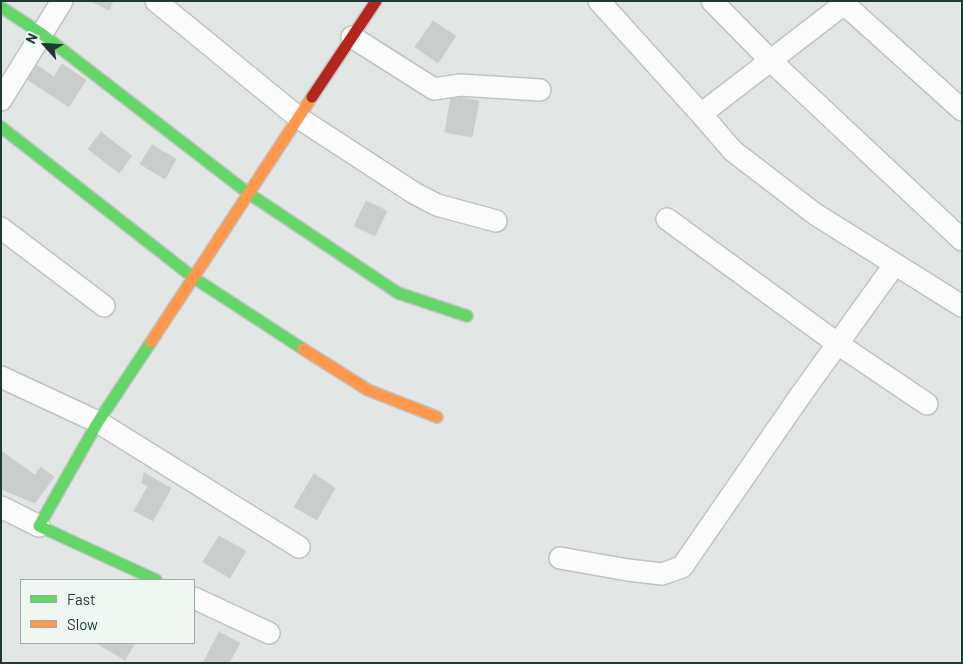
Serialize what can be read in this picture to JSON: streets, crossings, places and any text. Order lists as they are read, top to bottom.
{
  "legend": ["Fast", "Slow"],
  "north": "top left"
}
